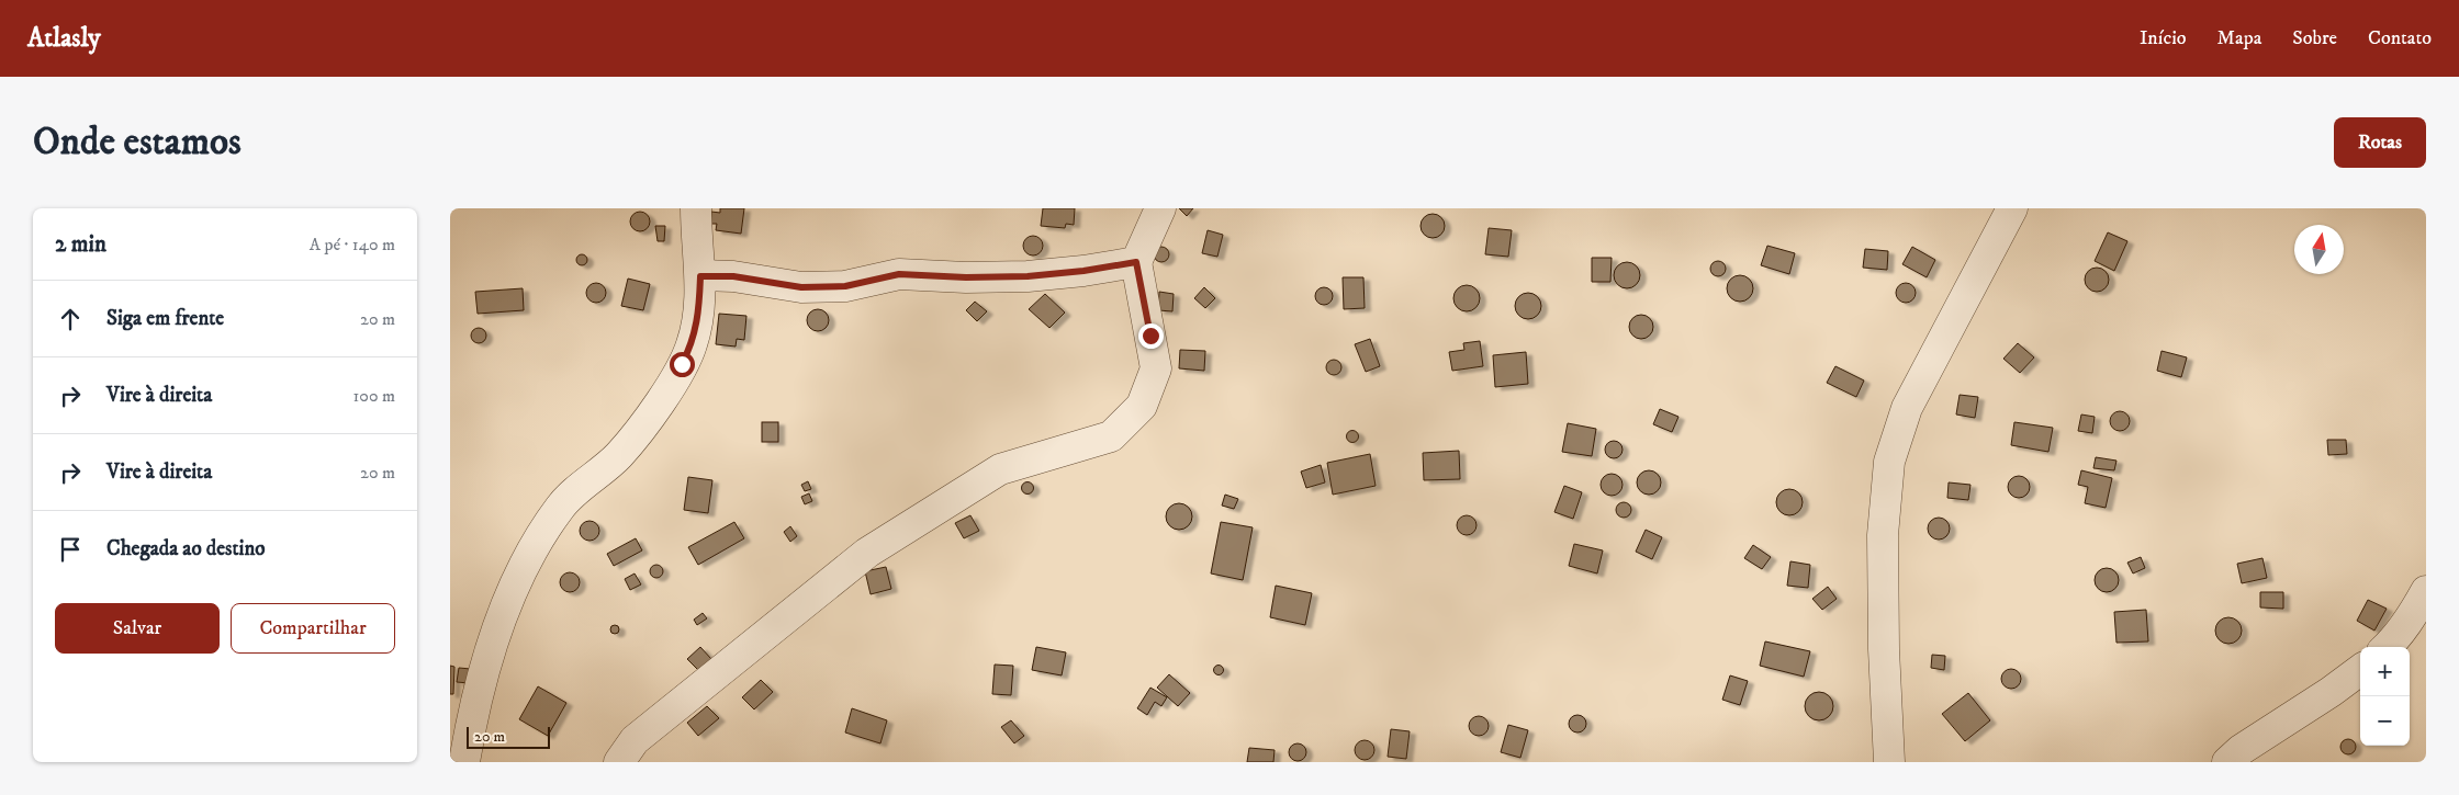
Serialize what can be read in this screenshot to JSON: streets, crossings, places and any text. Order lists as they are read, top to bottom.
{
  "scale_bar": "20 m",
  "north": "top",
  "page": {
    "header": "Atlasly",
    "nav": [
      "Início",
      "Mapa",
      "Sobre",
      "Contato"
    ],
    "buttons": [
      "Rotas",
      ["Salvar", "Compartilhar"]
    ],
    "title": "Onde estamos",
    "heading": ["2 min", "A pé · 140 m"],
    "list": [
      ["Siga em frente", "20 m"],
      ["Vire à direita", "100 m"],
      ["Vire à direita", "20 m"],
      "Chegada ao destino"
    ],
    "map_buttons": ["+", "−"],
    "scale": "20 m"
  }
}
